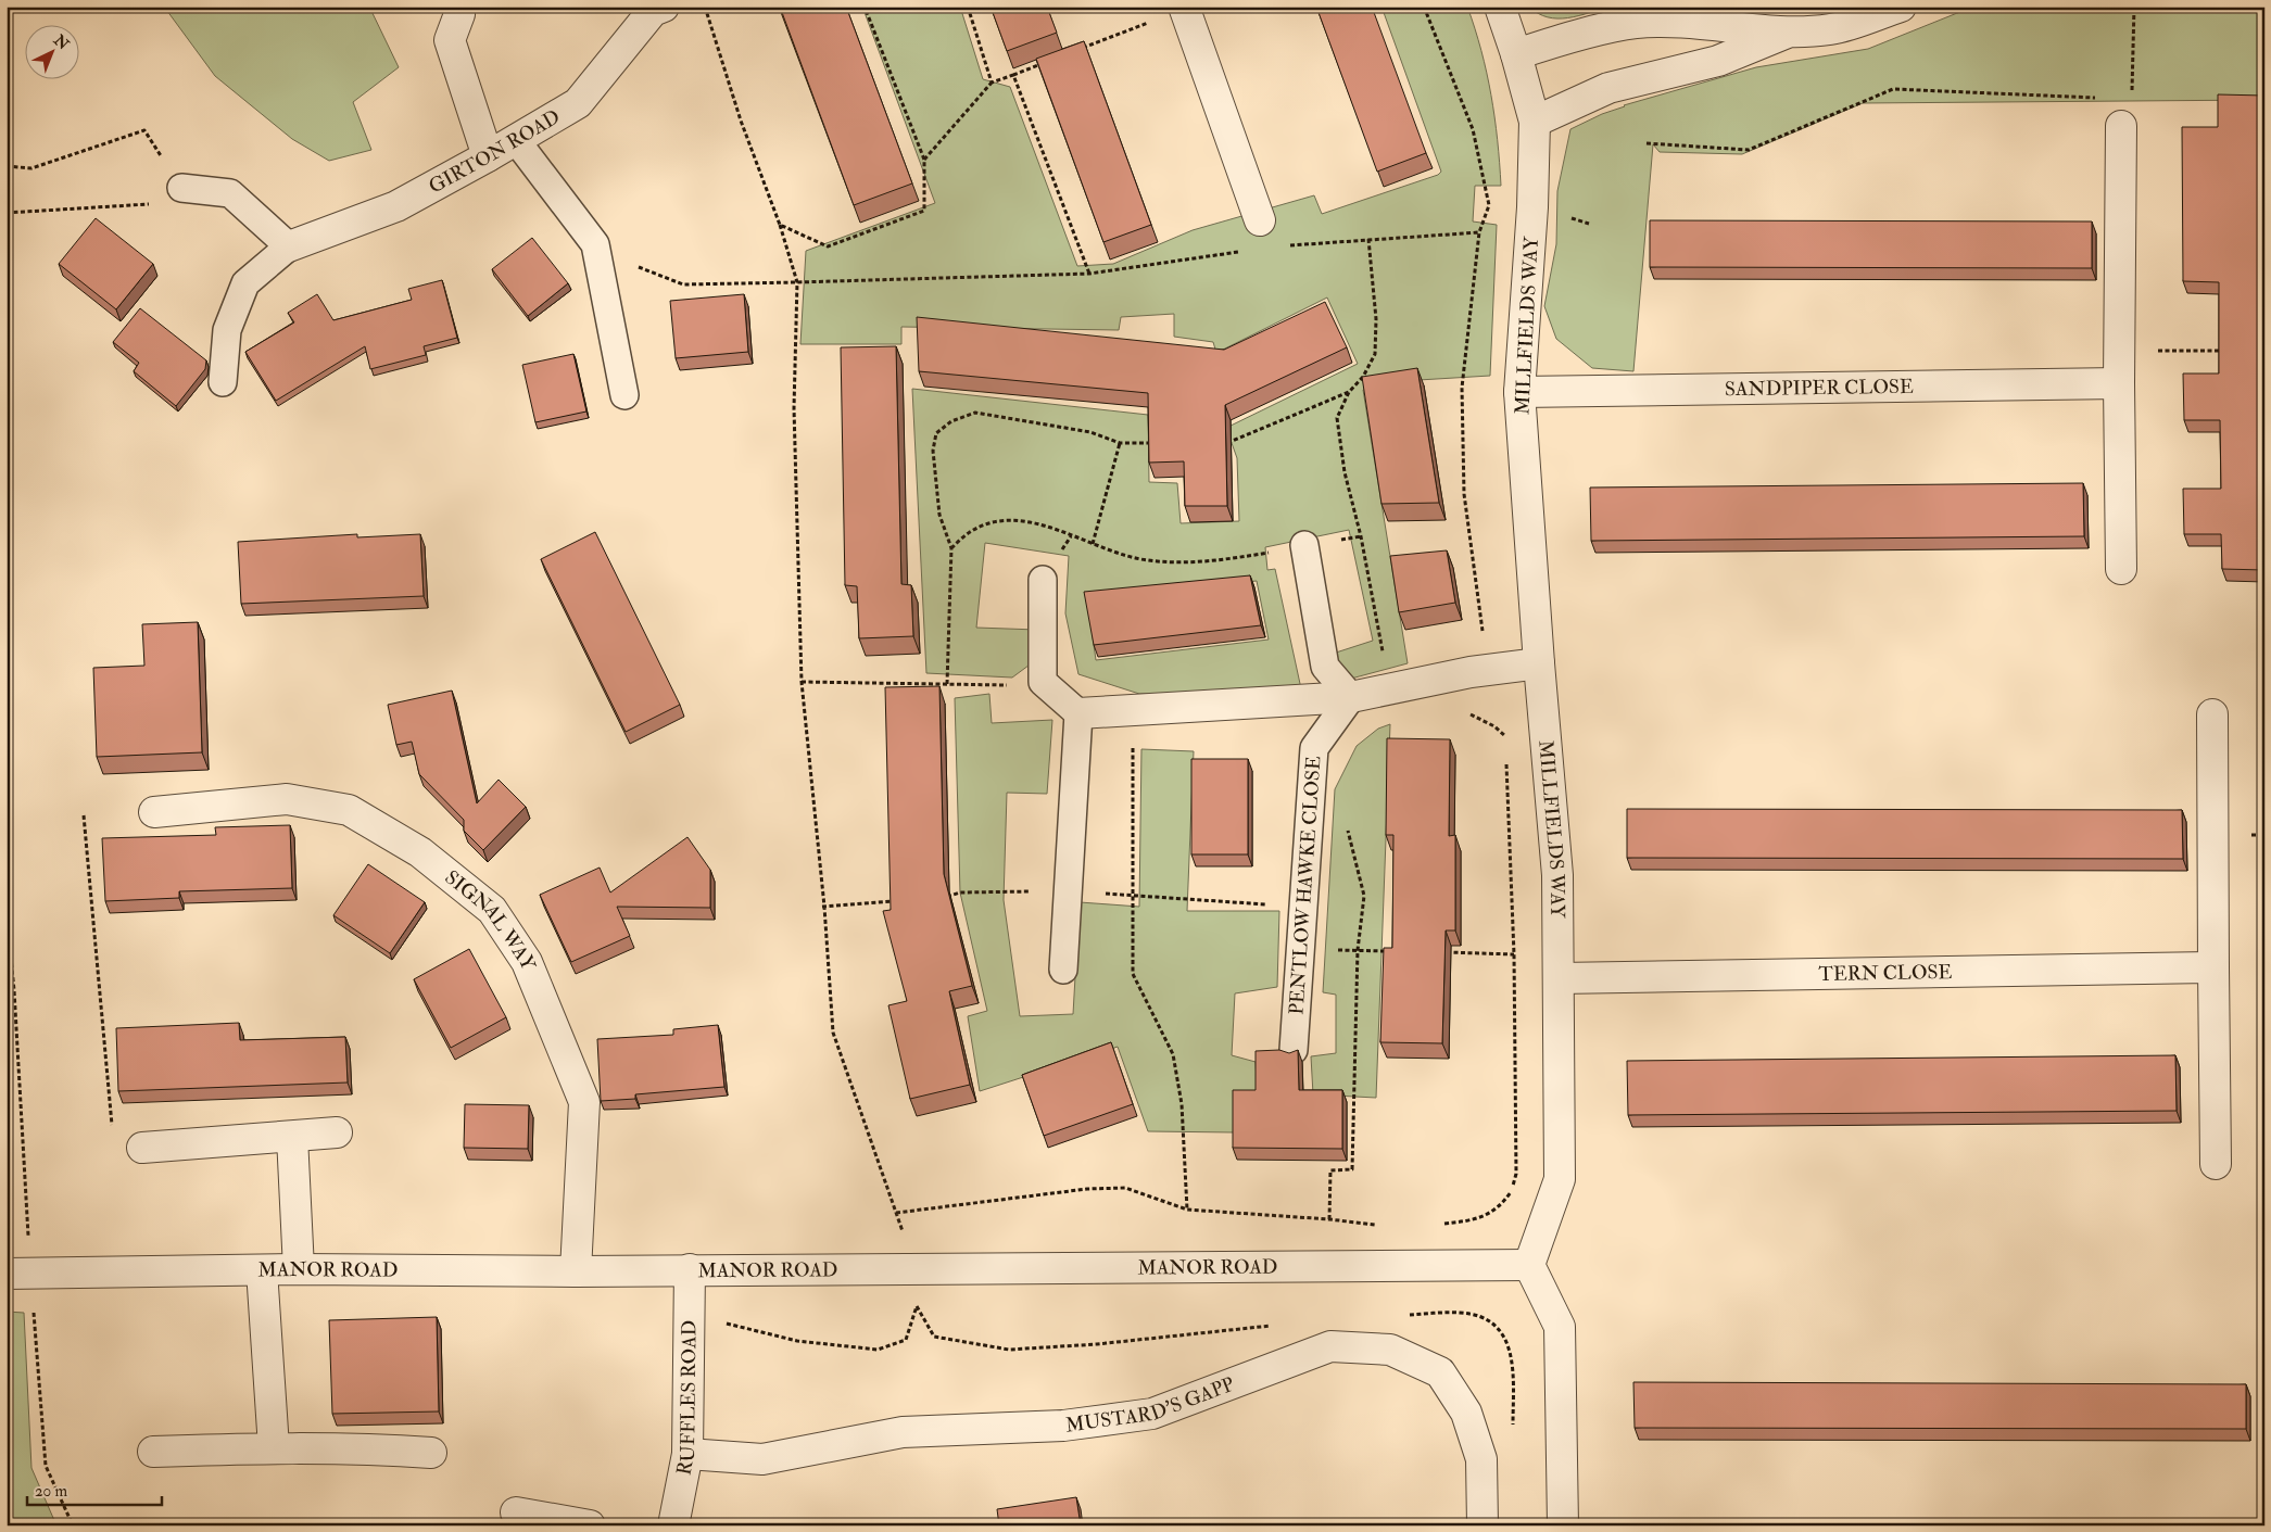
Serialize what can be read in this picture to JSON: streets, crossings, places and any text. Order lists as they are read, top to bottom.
{
  "streets": {
    "street": [
      "GIRTON ROAD",
      "MILLFIELDS WAY",
      "SANDPIPER CLOSE",
      "SIGNAL WAY",
      "TERN CLOSE",
      "MANOR ROAD",
      "RUFFLES ROAD",
      "MUSTARD'S GAPP"
    ],
    "lane": ["PENTLOW HAWKE CLOSE"]
  },
  "crossings": [
    ["MILLFIELDS WAY", "SANDPIPER CLOSE"],
    ["MILLFIELDS WAY", "TERN CLOSE"],
    ["MILLFIELDS WAY", "MANOR ROAD"],
    ["SIGNAL WAY", "MANOR ROAD"],
    ["MANOR ROAD", "RUFFLES ROAD"],
    ["RUFFLES ROAD", "MUSTARD'S GAPP"]
  ],
  "scale_bar": "20 m",
  "north": "top right"
}
